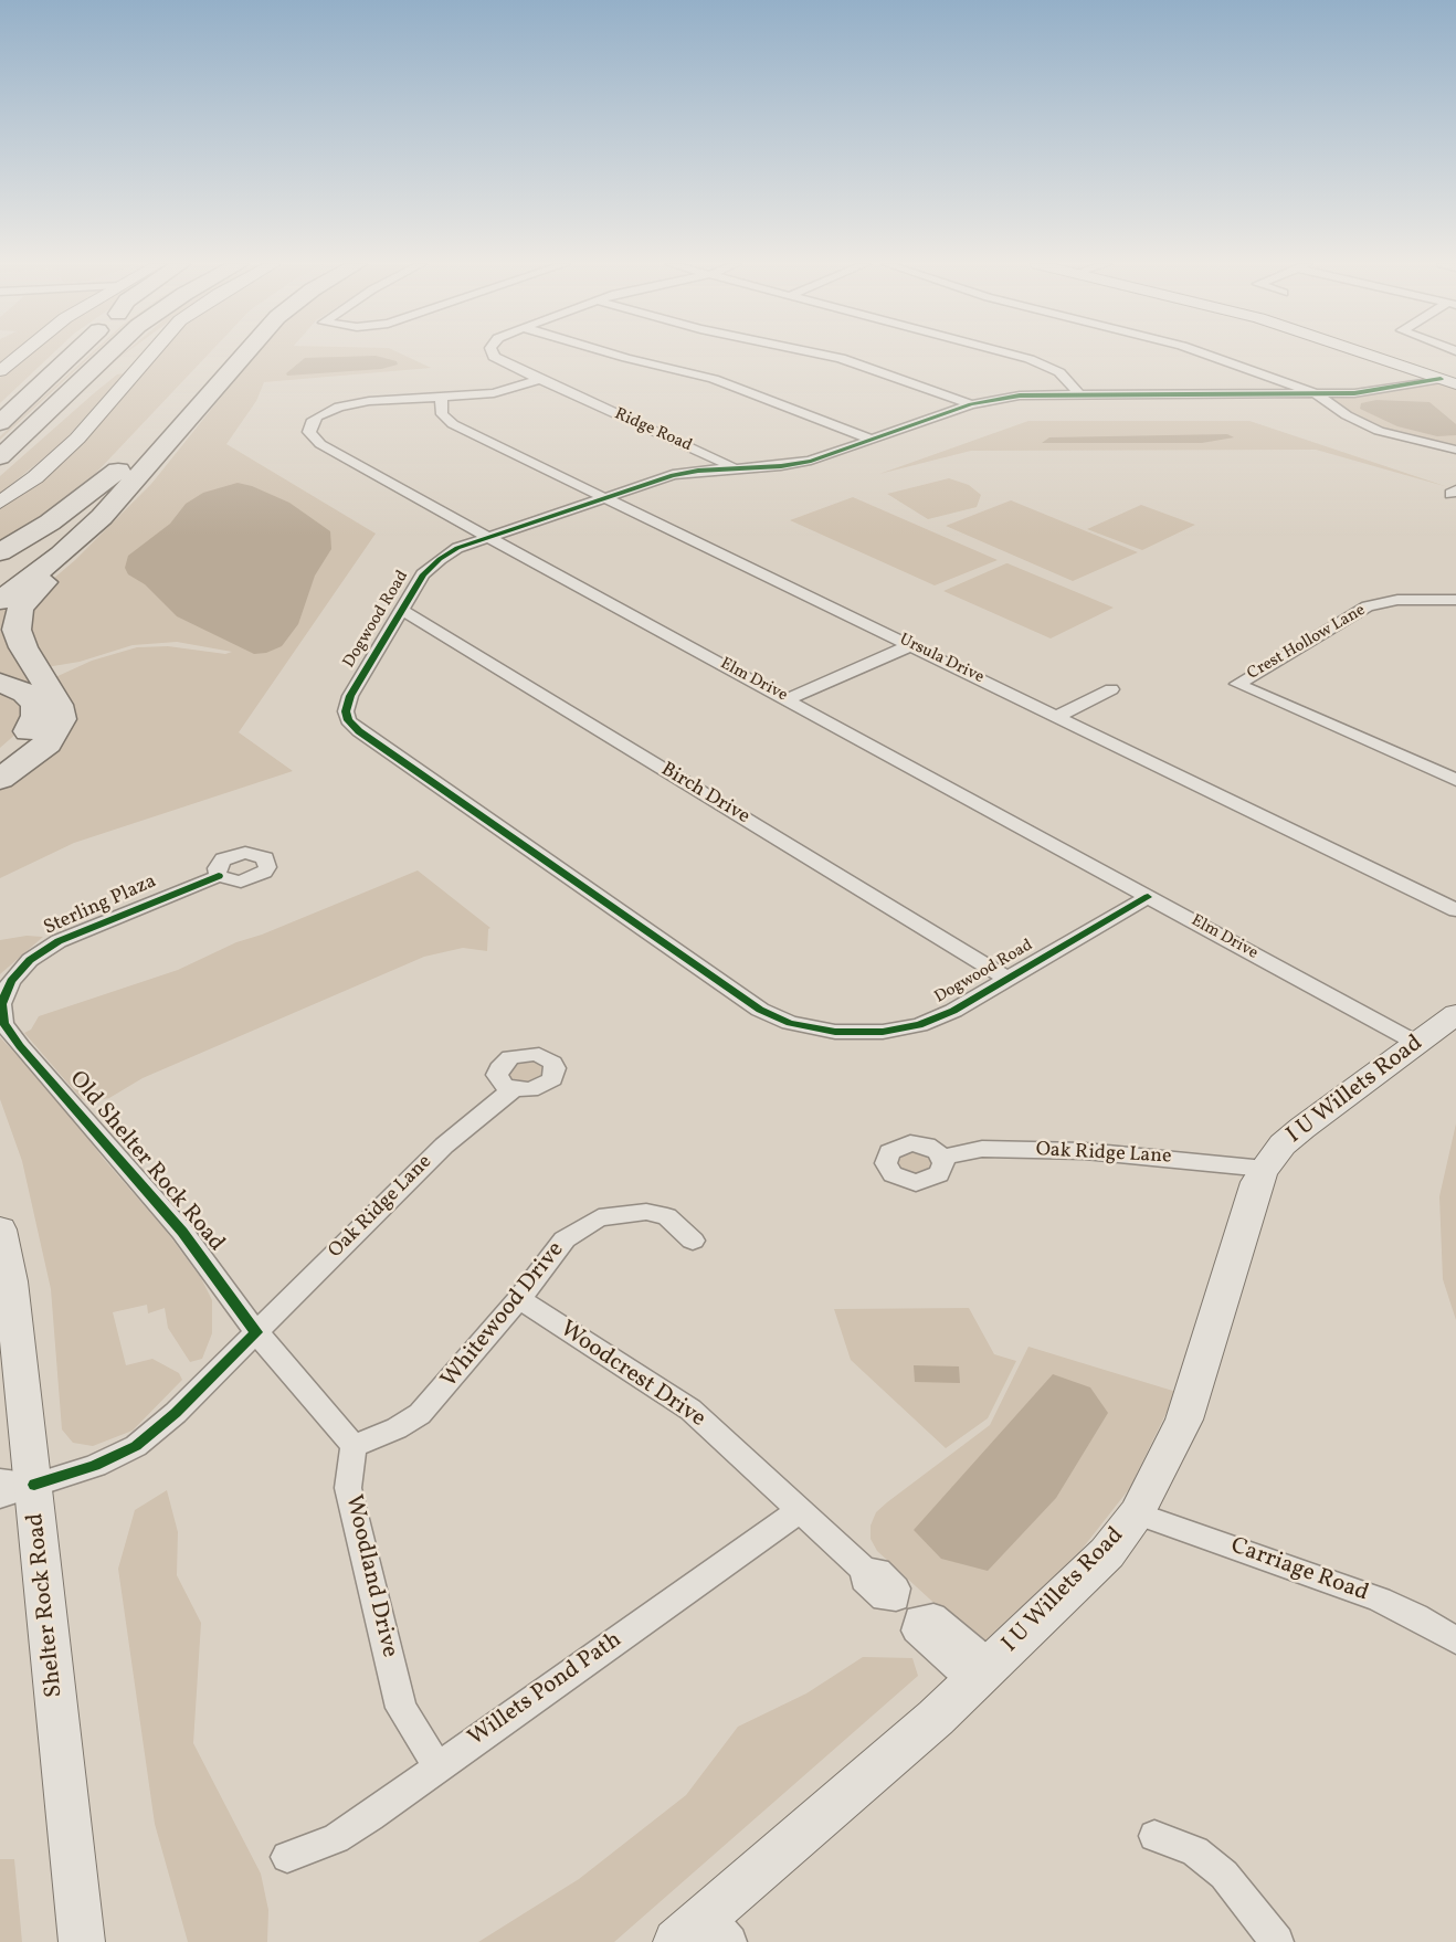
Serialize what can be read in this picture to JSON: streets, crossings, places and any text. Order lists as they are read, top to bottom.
{
  "streets": {
    "main road": ["I U Willets Road", "Shelter Rock Road"],
    "street": [
      "Ridge Road",
      "Dogwood Road",
      "Crest Hollow Lane",
      "Ursula Drive",
      "Elm Drive",
      "Birch Drive",
      "Sterling Plaza",
      "Oak Ridge Lane",
      "Old Shelter Rock Road",
      "Whitewood Drive",
      "Woodcrest Drive",
      "Carriage Road",
      "Woodland Drive",
      "Willets Pond Path"
    ]
  },
  "crossings": [
    ["Ridge Road", "Dogwood Road"],
    ["Ridge Road", "Elm Drive"],
    ["Dogwood Road", "Ursula Drive"],
    ["Dogwood Road", "Elm Drive"],
    ["Dogwood Road", "Birch Drive"],
    ["Ursula Drive", "Elm Drive"],
    ["Elm Drive", "I U Willets Road"],
    ["Sterling Plaza", "Old Shelter Rock Road"],
    ["I U Willets Road", "Oak Ridge Lane"],
    ["I U Willets Road", "Woodcrest Drive"],
    ["I U Willets Road", "Carriage Road"],
    ["Oak Ridge Lane", "Old Shelter Rock Road"],
    ["Whitewood Drive", "Woodcrest Drive"],
    ["Whitewood Drive", "Woodland Drive"],
    ["Woodcrest Drive", "Willets Pond Path"],
    ["Woodland Drive", "Willets Pond Path"]
  ]
}
